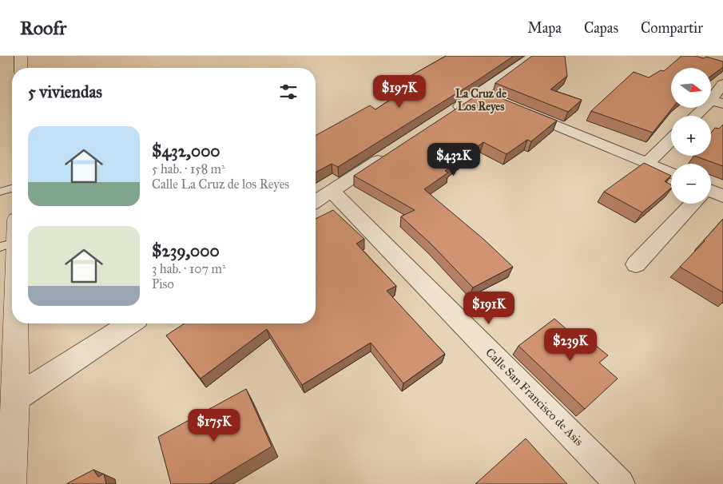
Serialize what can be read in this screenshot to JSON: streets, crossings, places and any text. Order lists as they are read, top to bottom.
{
  "streets": {
    "street": ["Calle San Francisco de Asis"]
  },
  "districts": ["La Cruz de Los Reyes"],
  "north": "right",
  "page": {
    "header": "Roofr",
    "nav": ["Mapa", "Capas", "Compartir"],
    "map_buttons": ["+", "−"],
    "heading": "5 viviendas",
    "price": [
      "$197K",
      "$432K",
      "$191K",
      "$239K",
      "$175K"
    ],
    "list": [
      {
        "name": "$432,000",
        "note": "5 hab. · 158 m² · Calle La Cruz de los Reyes"
      },
      {
        "name": "$239,000",
        "note": "3 hab. · 107 m² · Piso"
      }
    ]
  }
}
